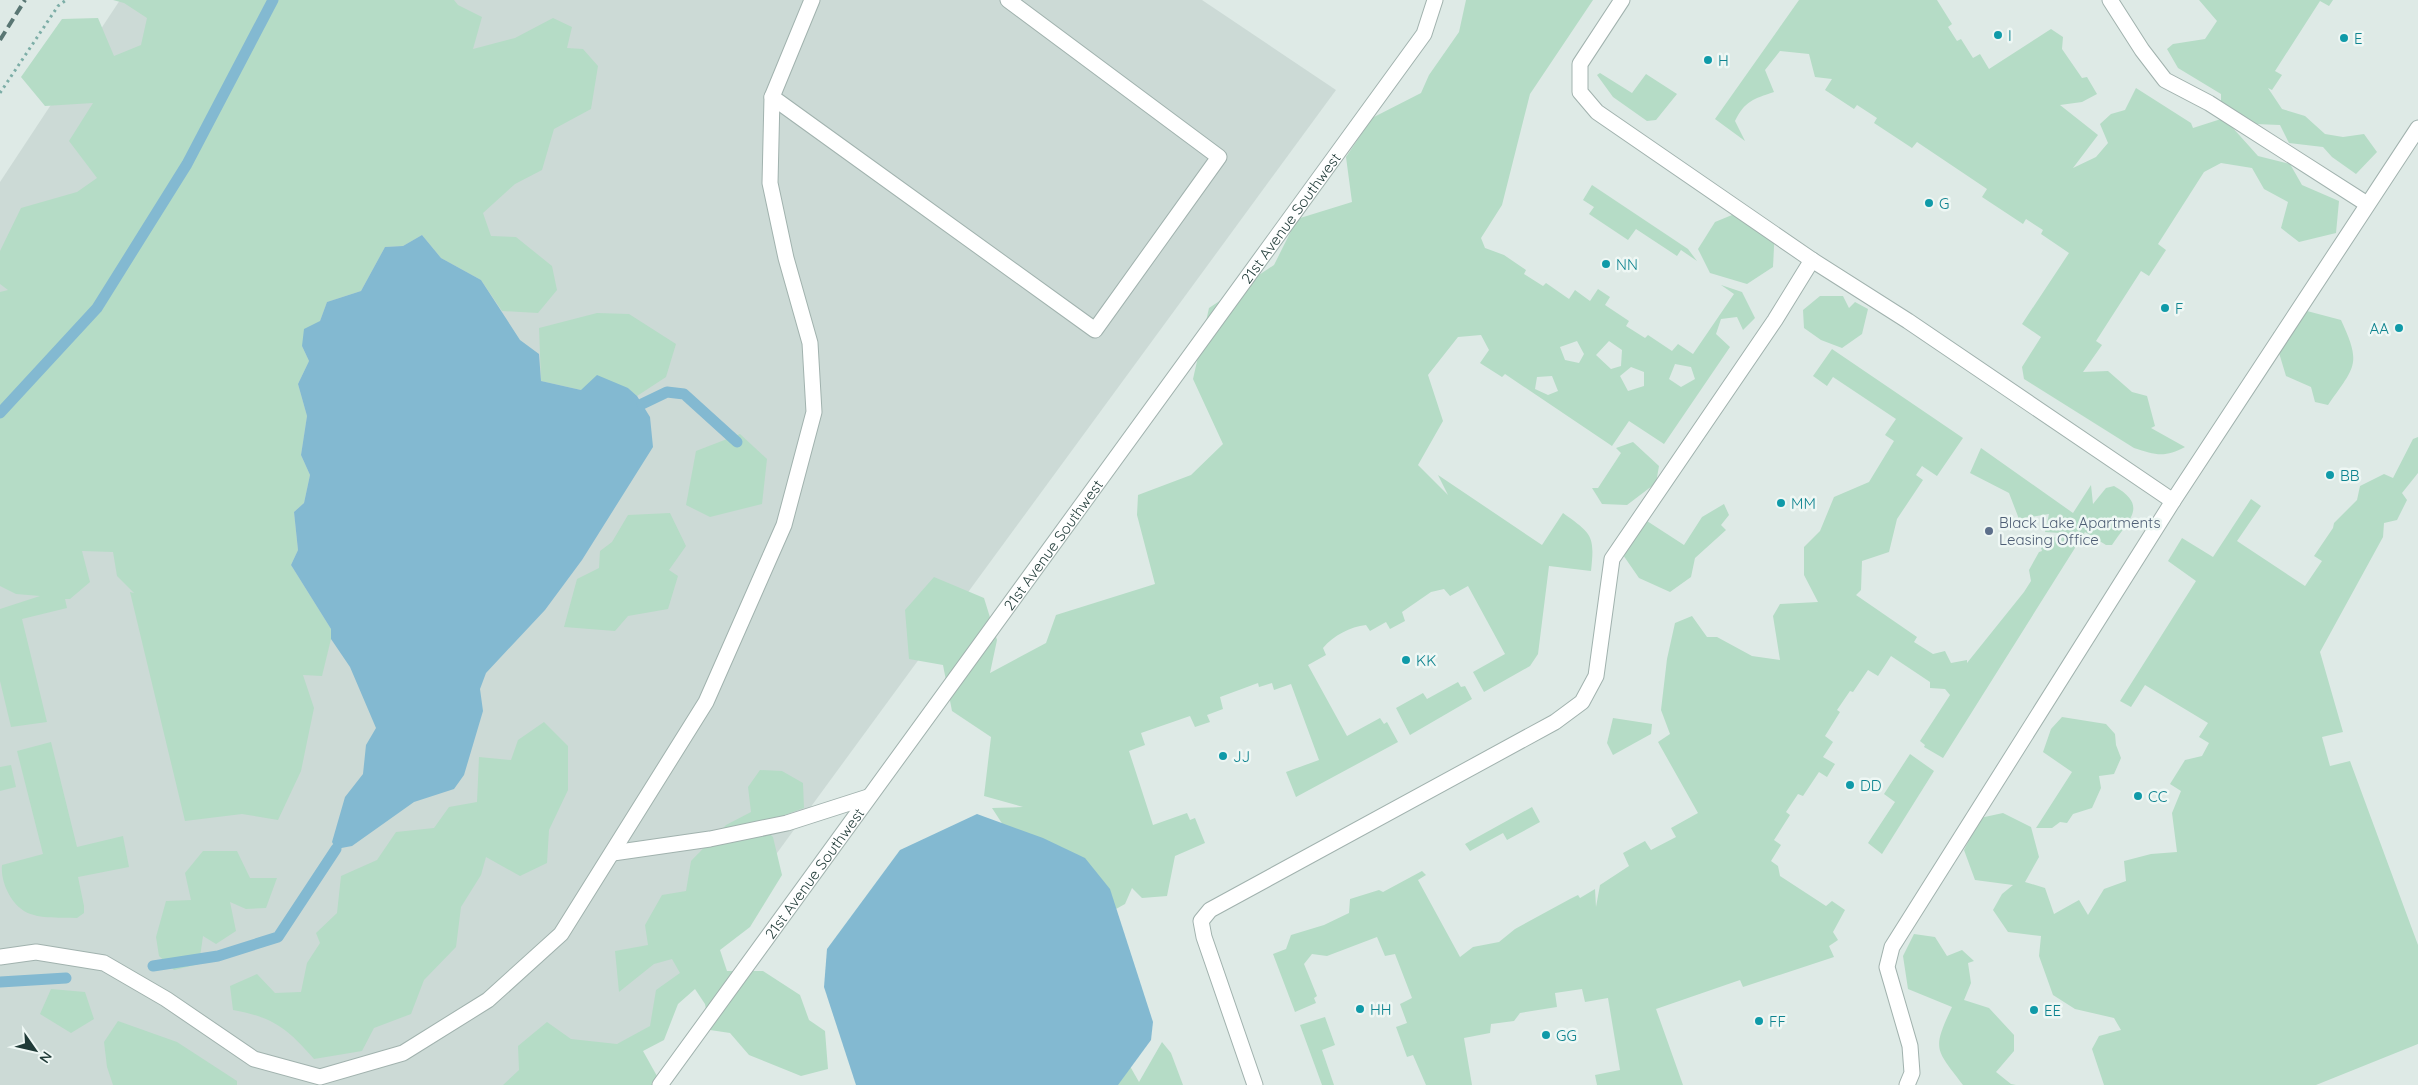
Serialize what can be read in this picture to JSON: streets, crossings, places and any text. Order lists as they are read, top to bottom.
{
  "streets": {
    "street": ["21st Avenue Southwest"]
  },
  "places": [
    "I",
    "E",
    "H",
    "G",
    "NN",
    "F",
    "AA",
    "BB",
    "MM",
    "Black Lake Apartments Leasing Office",
    "KK",
    "JJ",
    "DD",
    "CC",
    "HH",
    "EE",
    "FF",
    "GG"
  ],
  "north": "bottom right"
}
